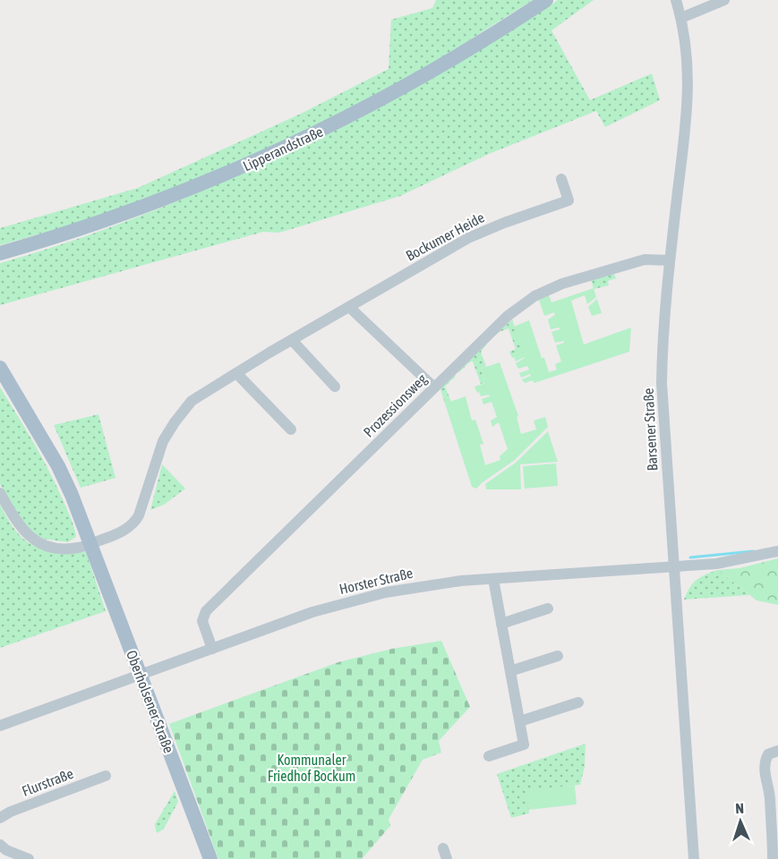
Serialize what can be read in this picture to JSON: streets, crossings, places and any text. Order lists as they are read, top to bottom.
{
  "streets": {
    "main road": ["Lipperandstraße", "Oberholsener Straße"],
    "street": [
      "Bockumer Heide",
      "Prozessionsweg",
      "Barsener Straße",
      "Horster Straße",
      "Flurstraße"
    ]
  },
  "crossings": [
    ["Bockumer Heide", "Oberholsener Straße"],
    ["Prozessionsweg", "Barsener Straße"],
    ["Prozessionsweg", "Horster Straße"],
    ["Barsener Straße", "Horster Straße"],
    ["Horster Straße", "Oberholsener Straße"]
  ],
  "parks": ["Kommunaler Friedhof Bockum"],
  "north": "top"
}
